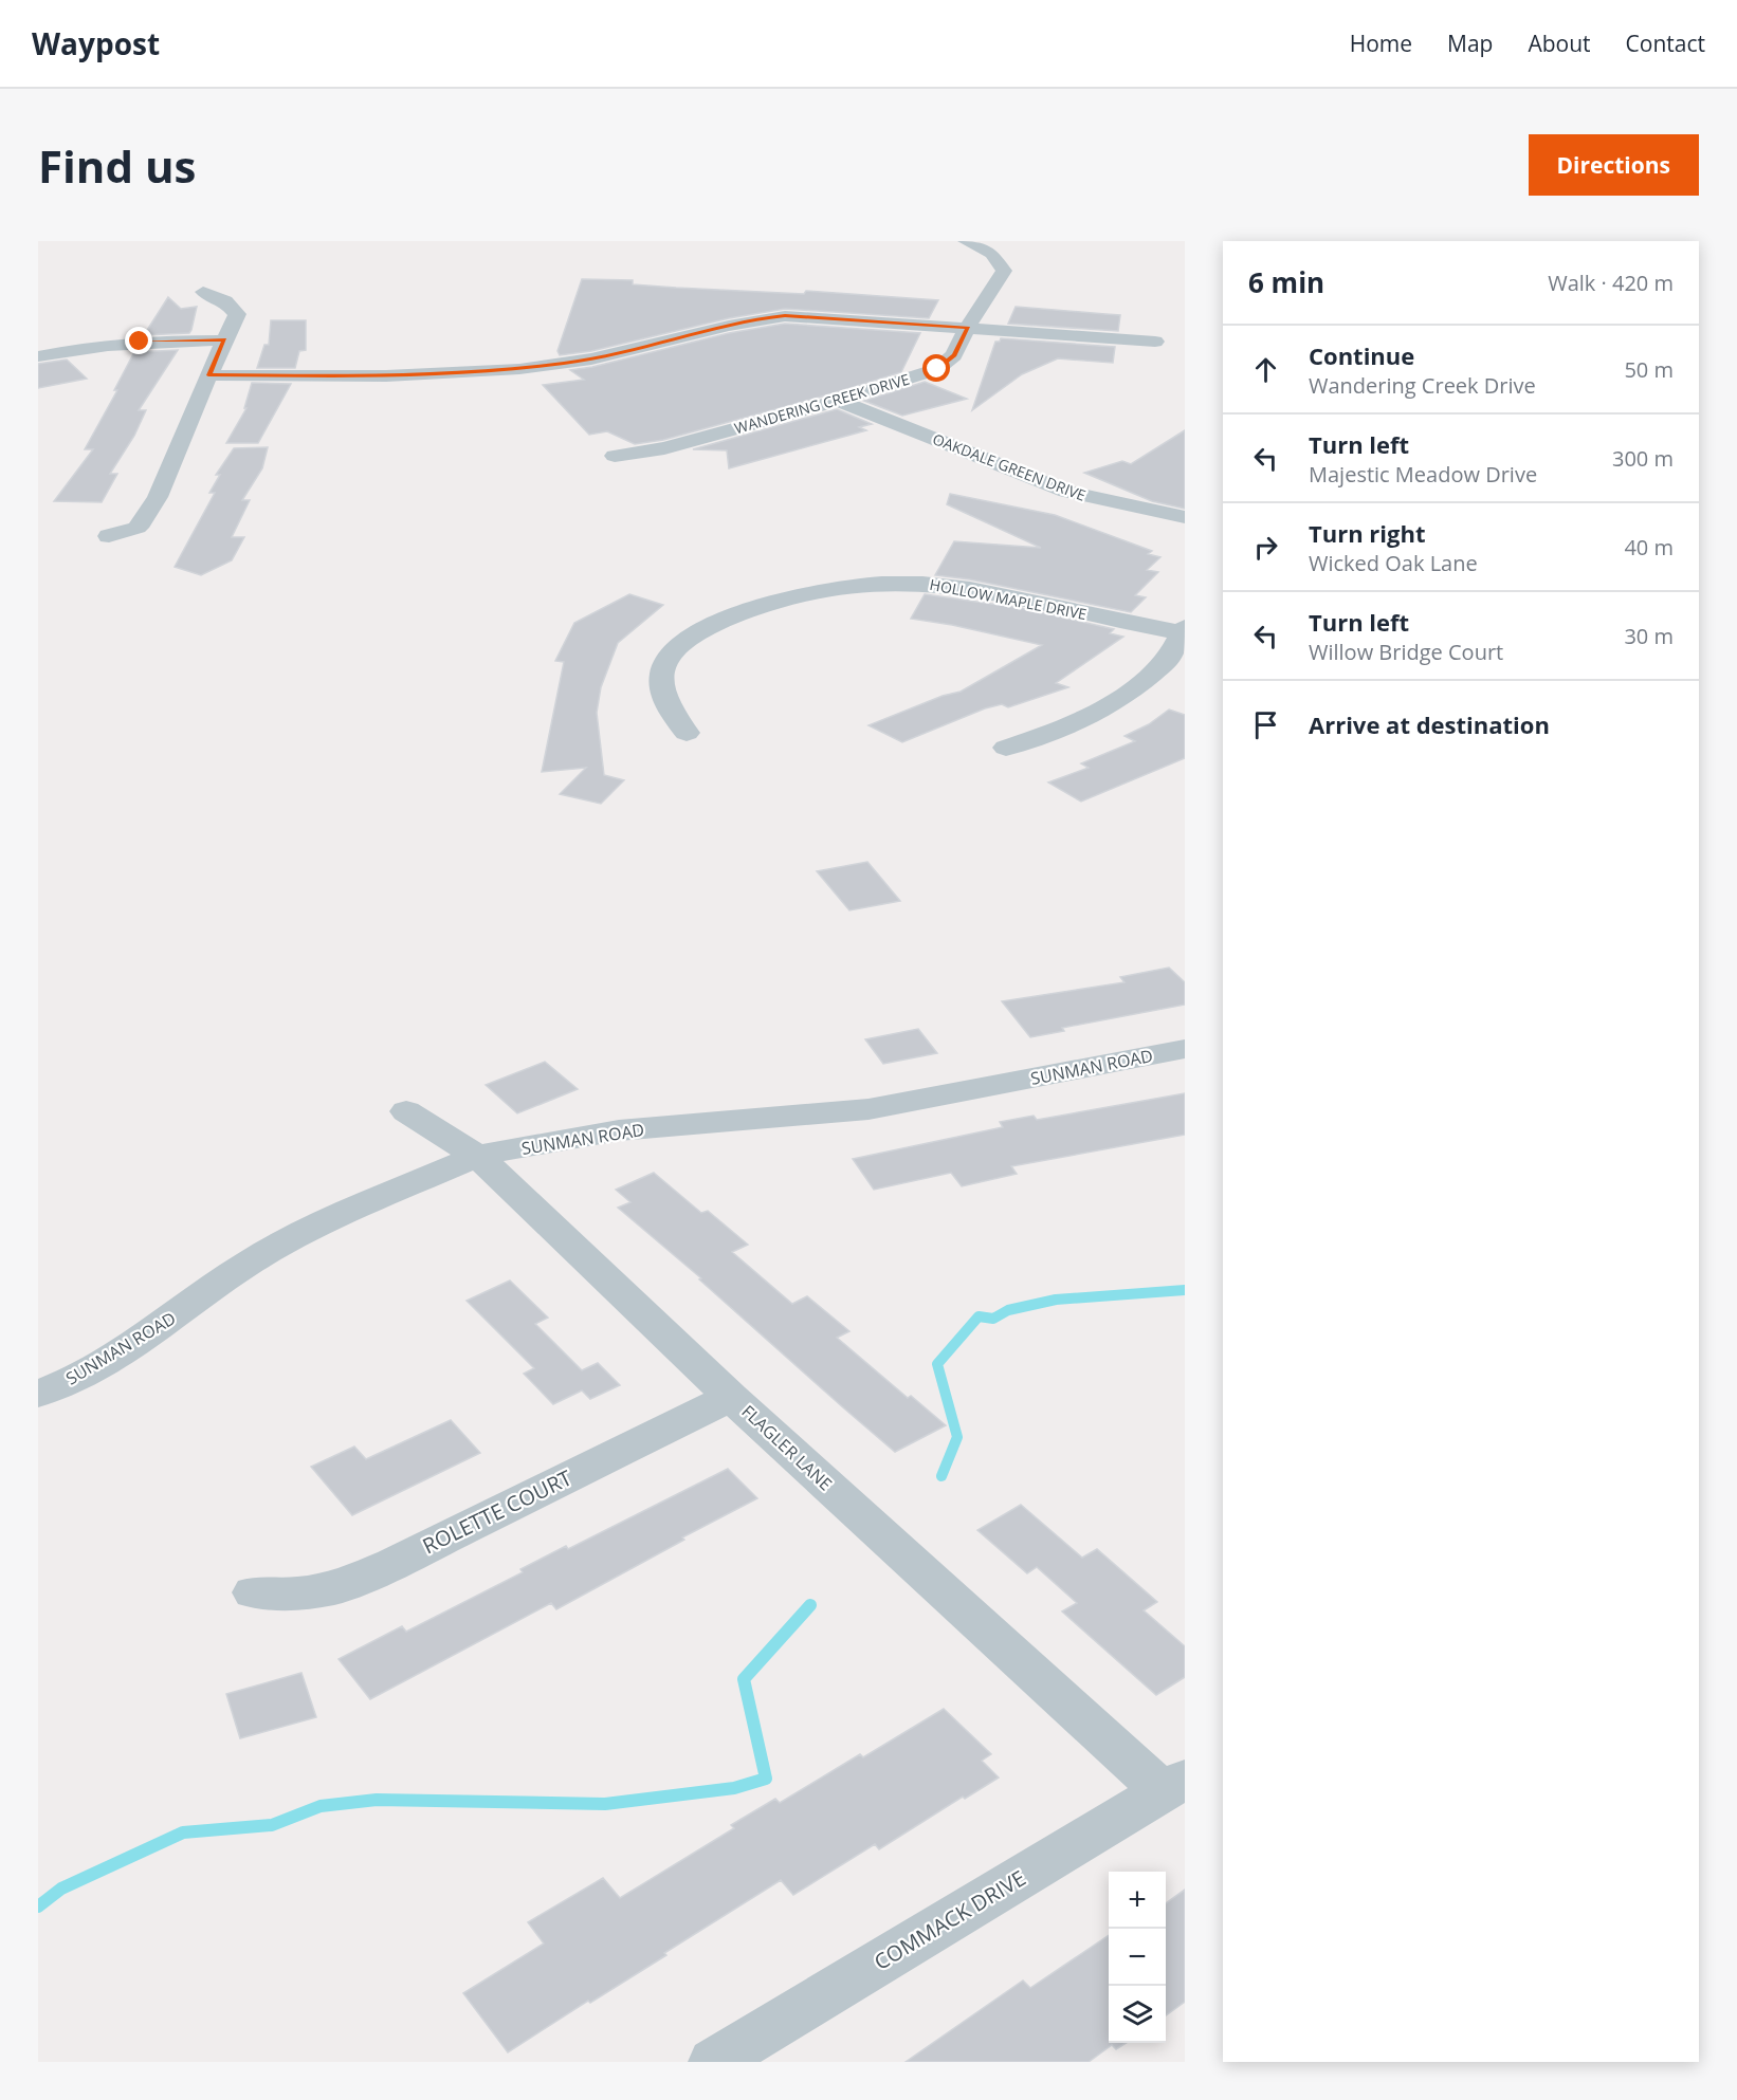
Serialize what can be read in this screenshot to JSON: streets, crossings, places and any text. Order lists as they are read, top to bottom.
{
  "streets": {
    "street": [
      "WANDERING CREEK DRIVE",
      "OAKDALE GREEN DRIVE",
      "HOLLOW MAPLE DRIVE",
      "SUNMAN ROAD",
      "FLAGLER LANE",
      "ROLETTE COURT",
      "COMMACK DRIVE"
    ]
  },
  "crossings": [
    ["WANDERING CREEK DRIVE", "OAKDALE GREEN DRIVE"],
    ["SUNMAN ROAD", "FLAGLER LANE"],
    ["FLAGLER LANE", "ROLETTE COURT"],
    ["FLAGLER LANE", "COMMACK DRIVE"]
  ],
  "page": {
    "header": "Waypost",
    "nav": [
      "Home",
      "Map",
      "About",
      "Contact"
    ],
    "buttons": "Directions",
    "title": "Find us",
    "heading": ["6 min", "Walk · 420 m"],
    "list": [
      ["Continue", "Wandering Creek Drive", "50 m"],
      ["Turn left", "Majestic Meadow Drive", "300 m"],
      ["Turn right", "Wicked Oak Lane", "40 m"],
      ["Turn left", "Willow Bridge Court", "30 m"],
      "Arrive at destination"
    ],
    "map_buttons": ["+", "−"]
  }
}
